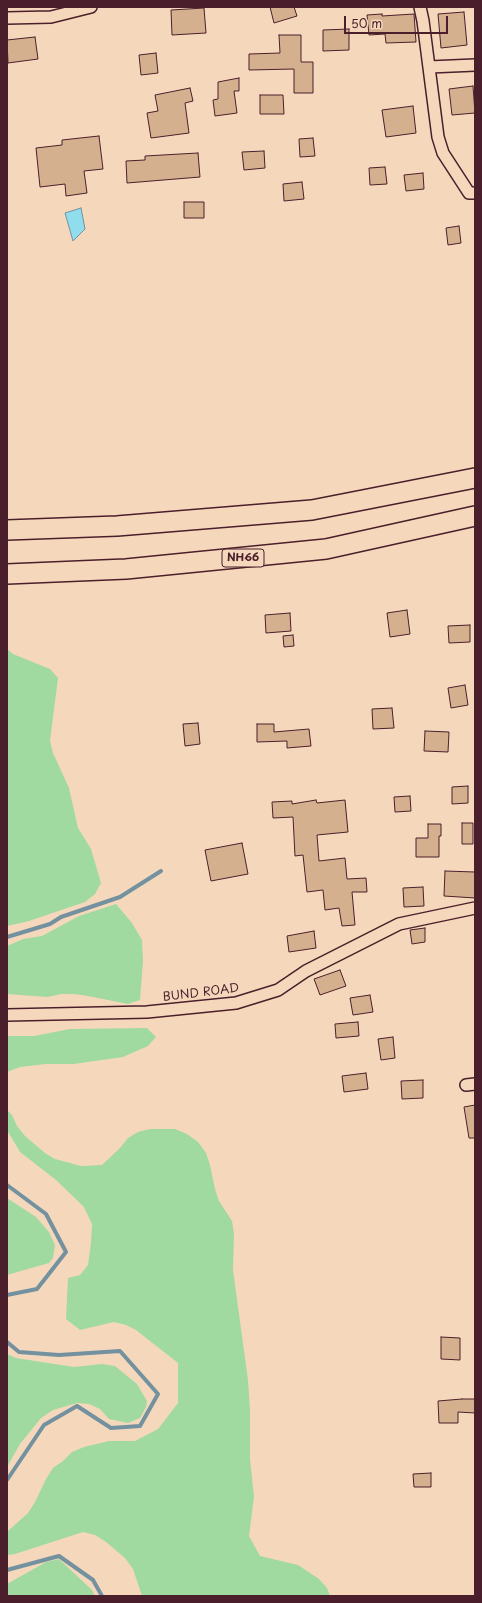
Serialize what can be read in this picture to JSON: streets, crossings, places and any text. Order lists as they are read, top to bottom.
{
  "streets": {
    "highway": ["NH66"],
    "street": ["BUND ROAD"]
  },
  "scale_bar": "50 m"
}
